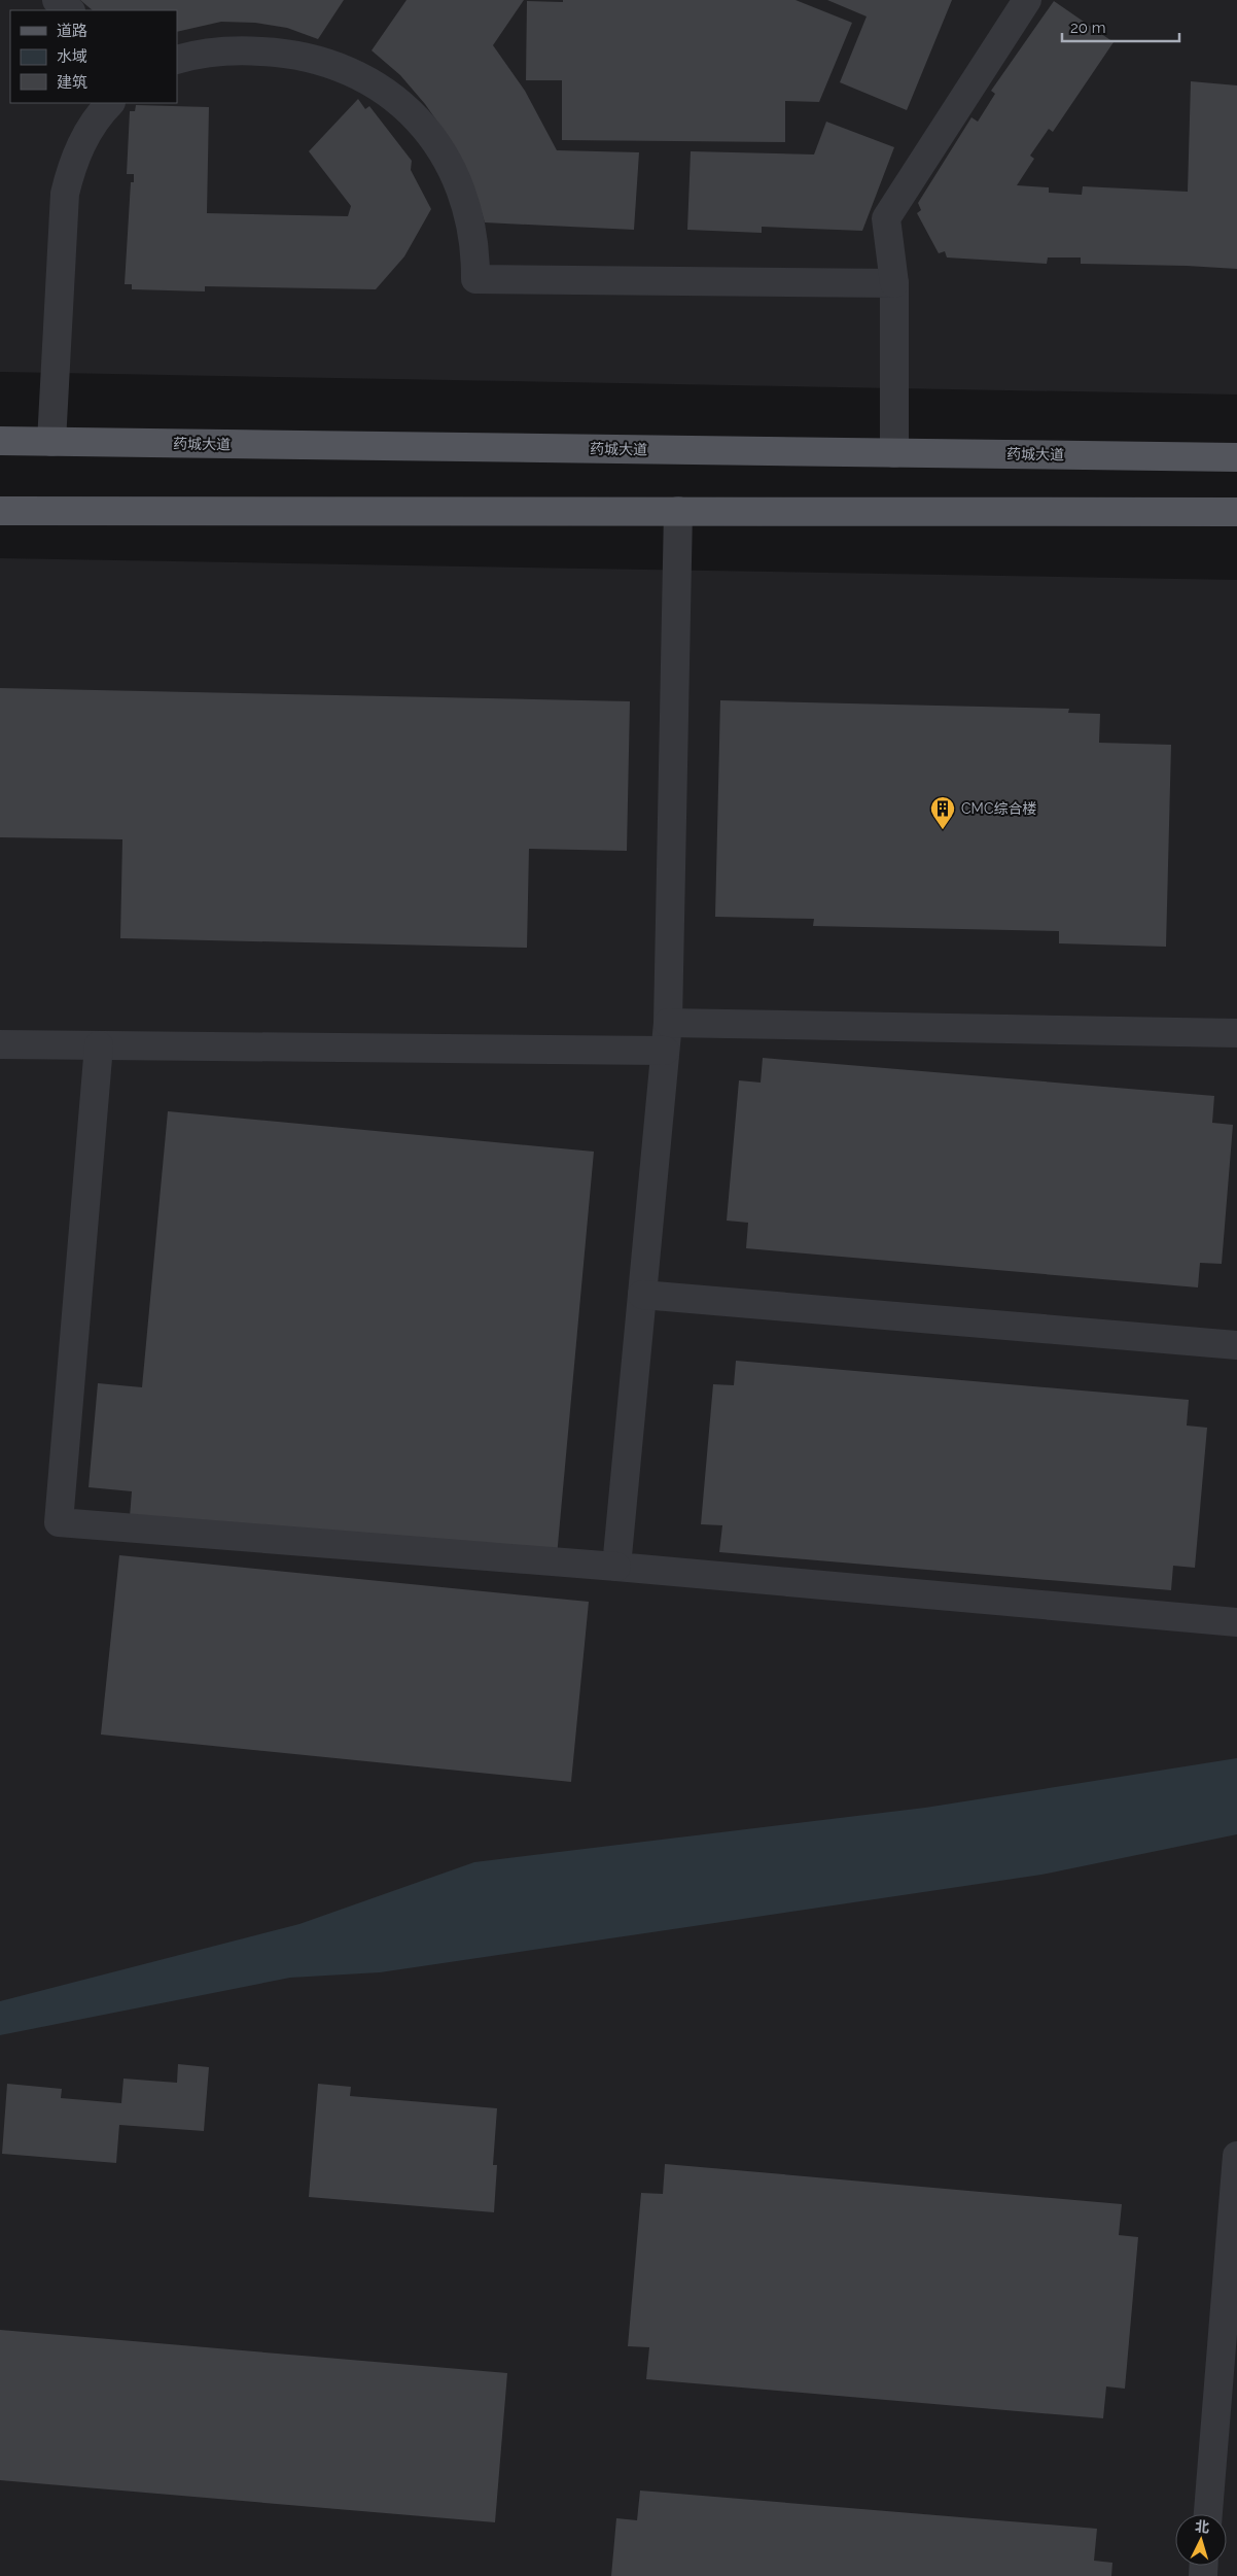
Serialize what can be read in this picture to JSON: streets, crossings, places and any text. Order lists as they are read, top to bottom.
{
  "streets": {
    "main road": ["药城大道"]
  },
  "places": {
    "building": ["CMC综合楼"]
  },
  "legend": ["道路", "水域", "建筑"],
  "scale_bar": "20 m",
  "north": "top"
}
